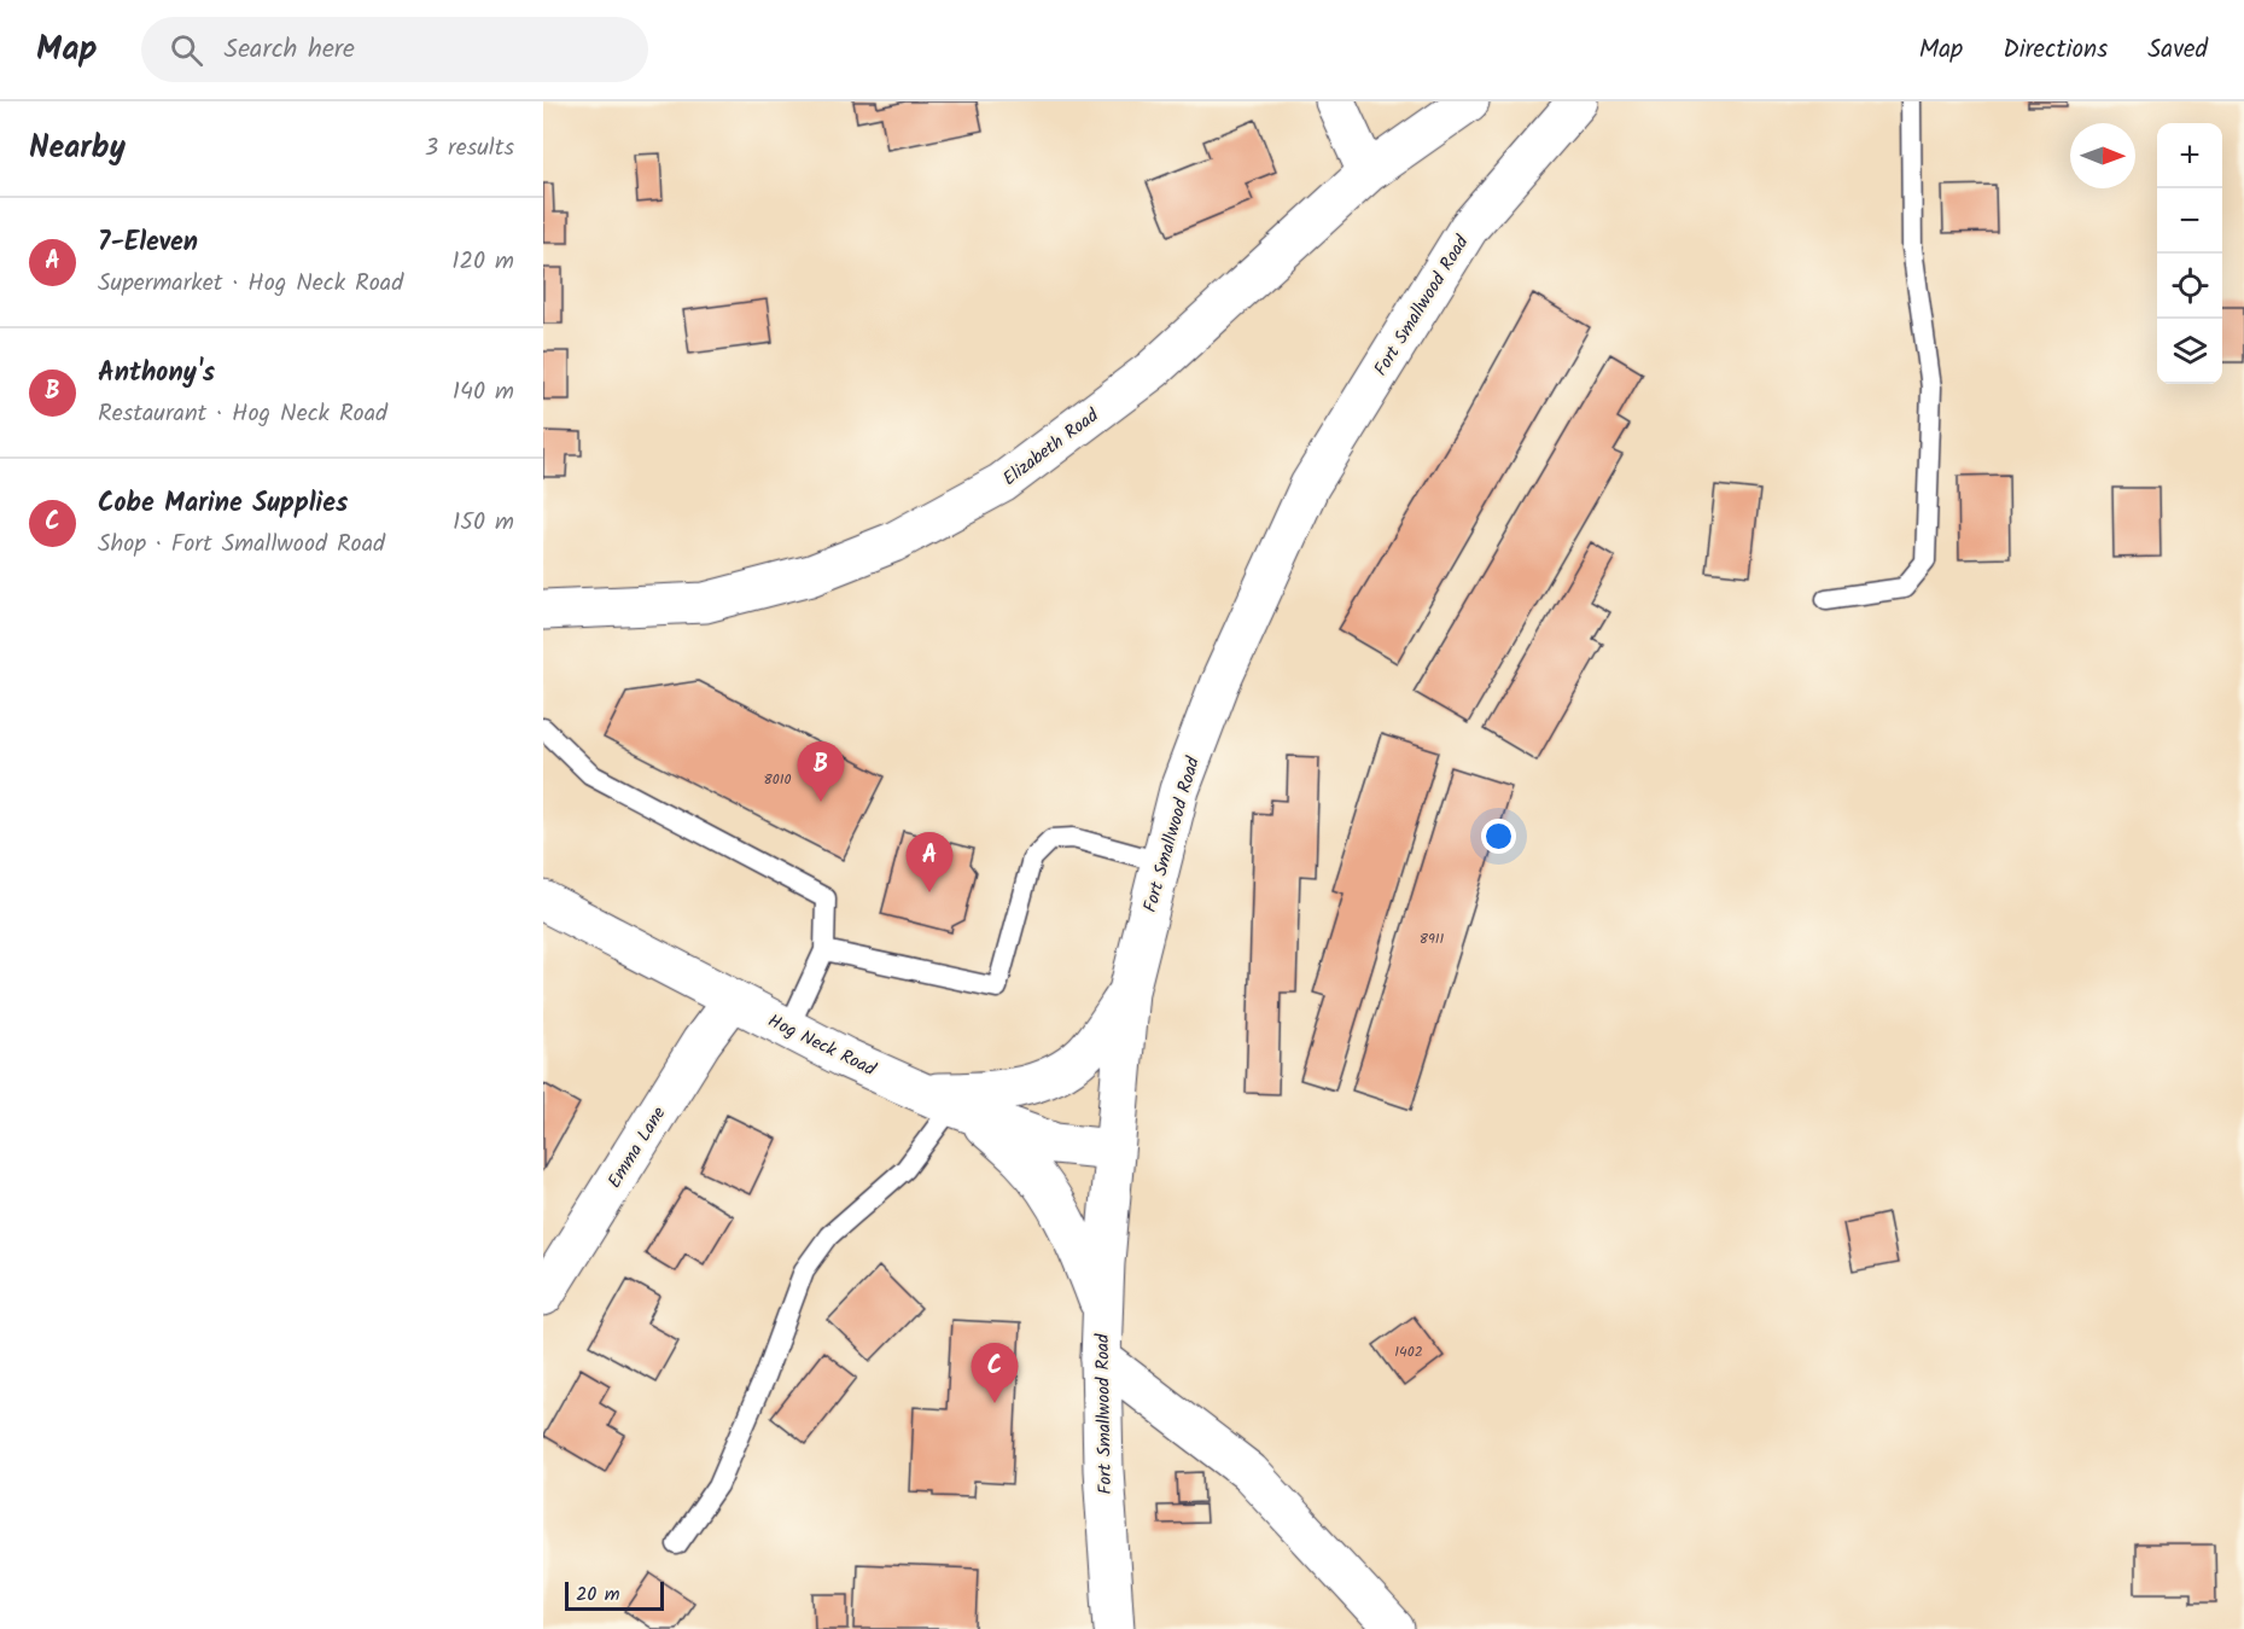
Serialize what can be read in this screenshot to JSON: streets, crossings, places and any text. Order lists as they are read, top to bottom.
{
  "streets": {
    "main road": [
      "Fort Smallwood Road",
      "Elizabeth Road",
      "Hog Neck Road",
      "Emma Lane"
    ]
  },
  "crossings": [
    ["Fort Smallwood Road", "Hog Neck Road"],
    ["Hog Neck Road", "Emma Lane"]
  ],
  "house_numbers": ["8010", "8911", "1402"],
  "scale_bar": "20 m",
  "north": "right",
  "page": {
    "header": "Map",
    "search": "Search here",
    "nav": ["Map", "Directions", "Saved"],
    "heading": ["Nearby", "3 results"],
    "map_buttons": ["+", "−"],
    "list": [
      {
        "mark": "A",
        "name": "7-Eleven",
        "note": "Supermarket · Hog Neck Road",
        "value": "120 m"
      },
      {
        "mark": "B",
        "name": "Anthony's",
        "note": "Restaurant · Hog Neck Road",
        "value": "140 m"
      },
      {
        "mark": "C",
        "name": "Cobe Marine Supplies",
        "note": "Shop · Fort Smallwood Road",
        "value": "150 m"
      }
    ],
    "pins": ["B", "A", "C"],
    "scale": "20 m"
  }
}
